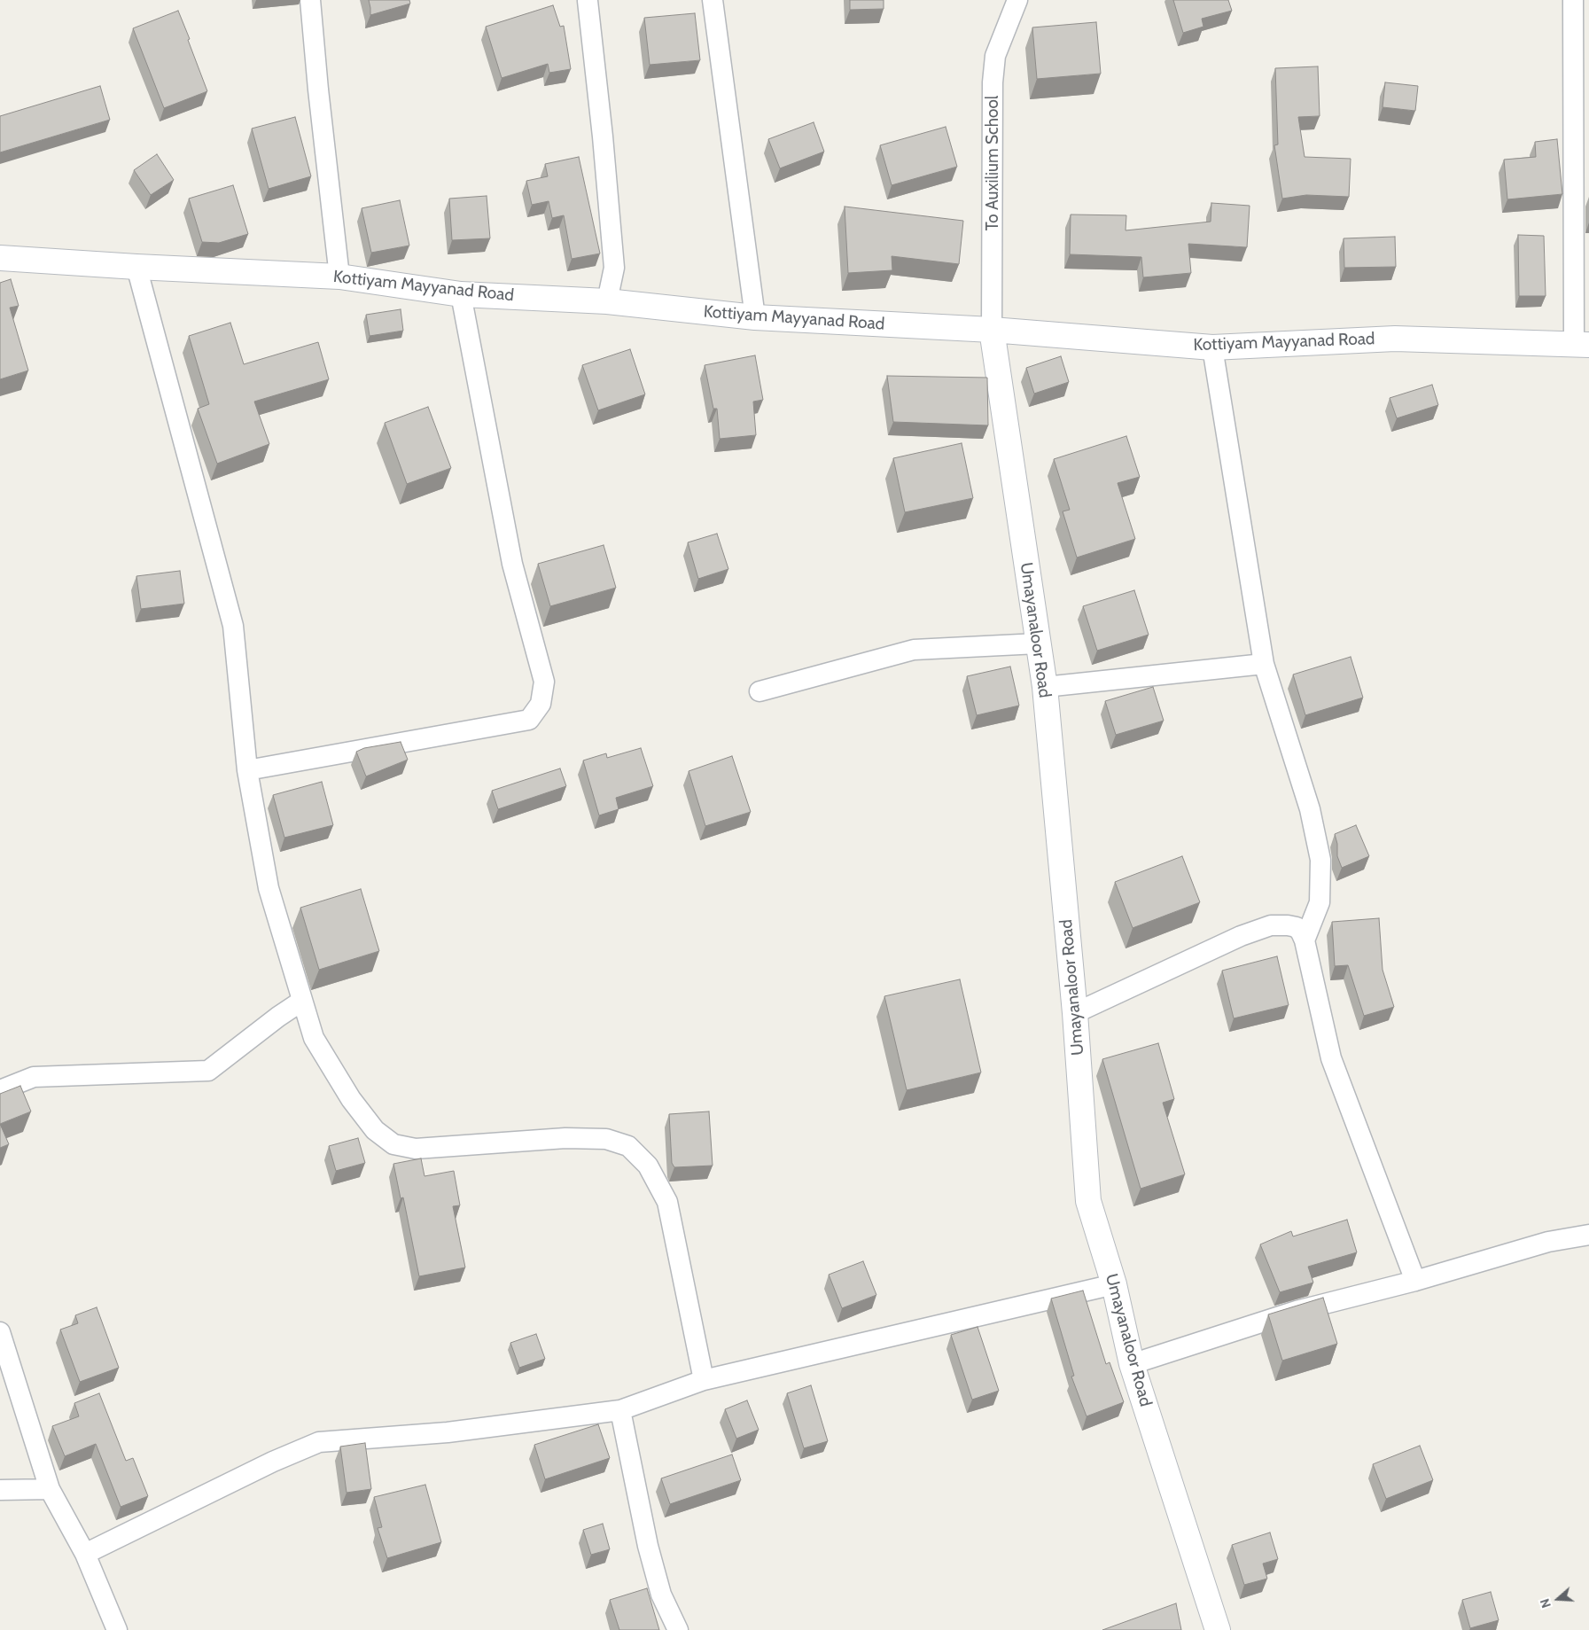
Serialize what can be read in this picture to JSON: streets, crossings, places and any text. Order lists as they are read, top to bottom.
{
  "streets": {
    "main road": ["Kottiyam Mayyanad Road", "Umayanaloor Road"],
    "street": ["To Auxilium School"]
  },
  "crossings": [
    ["To Auxilium School", "Kottiyam Mayyanad Road"],
    ["To Auxilium School", "Umayanaloor Road"],
    ["Kottiyam Mayyanad Road", "Umayanaloor Road"]
  ],
  "north": "left"
}
